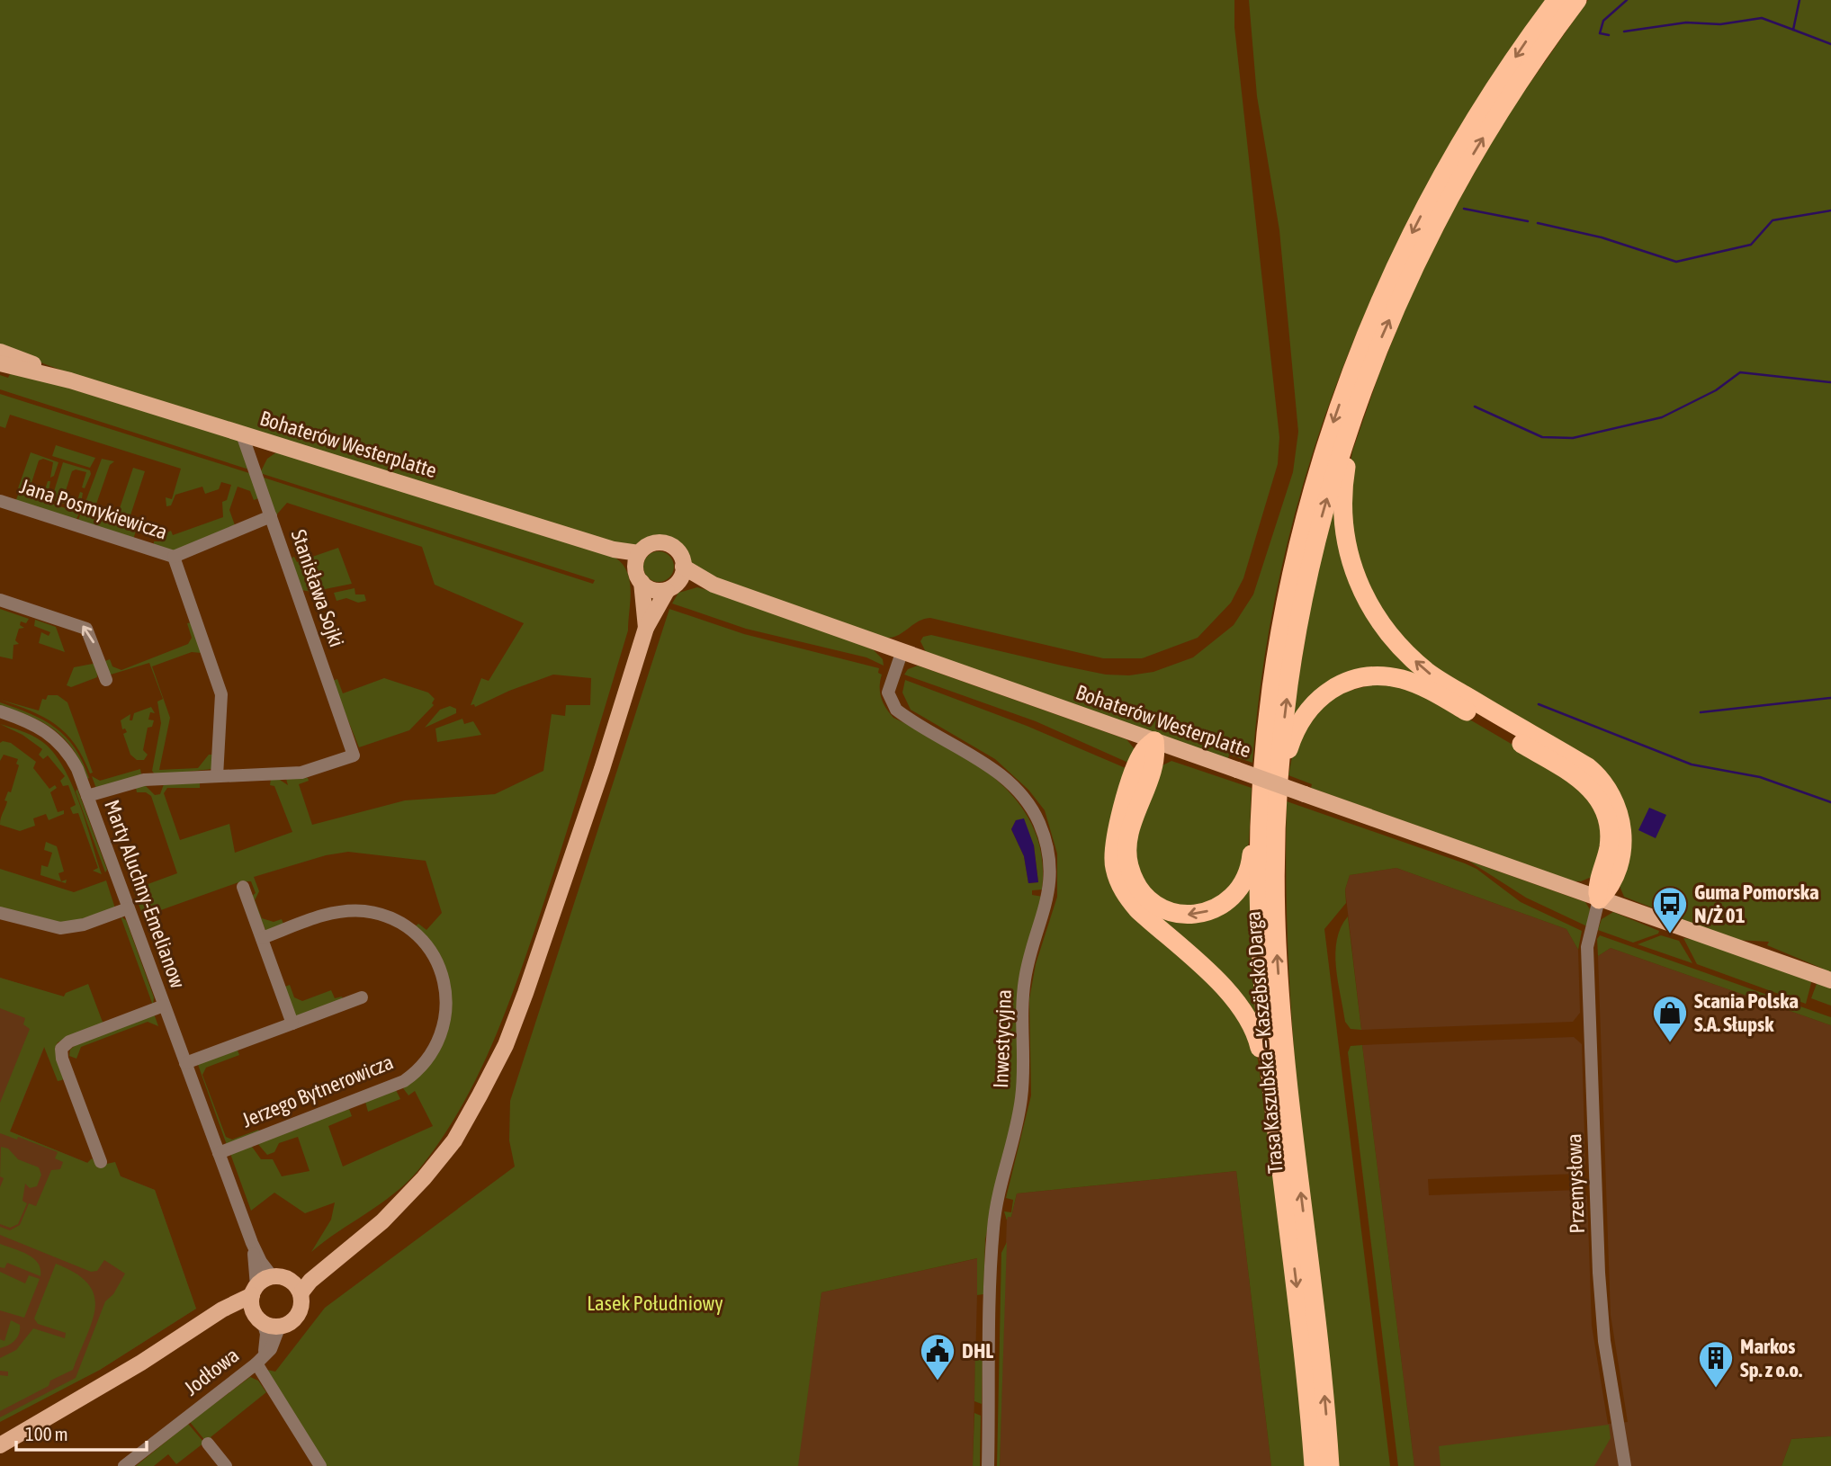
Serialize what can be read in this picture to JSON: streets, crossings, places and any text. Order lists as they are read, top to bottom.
{
  "streets": {
    "highway": ["Trasa Kaszubska – Kaszëbskô Darga"],
    "main road": ["Bohaterów Westerplatte"],
    "street": [
      "Jana Posmykiewicza",
      "Stanisława Sojki",
      "Marty Aluchny-Emelianow",
      "Inwestycyjna",
      "Jerzego Bytnerowicza",
      "Przemysłowa",
      "Jodłowa"
    ]
  },
  "crossings": [
    ["Bohaterów Westerplatte", "Stanisława Sojki"],
    ["Bohaterów Westerplatte", "Inwestycyjna"],
    ["Bohaterów Westerplatte", "Przemysłowa"],
    ["Jana Posmykiewicza", "Stanisława Sojki"],
    ["Jana Posmykiewicza", "Marty Aluchny-Emelianow"],
    ["Stanisława Sojki", "Marty Aluchny-Emelianow"],
    ["Marty Aluchny-Emelianow", "Jerzego Bytnerowicza"]
  ],
  "parks": ["Lasek Południowy"],
  "places": {
    "bus stop": ["Guma Pomorska N/Ż 01"],
    "shop": ["Scania Polska S.A. Słupsk"],
    "public building": ["DHL"],
    "building": ["Markos Sp. z o.o."]
  },
  "scale_bar": "100 m"
}
